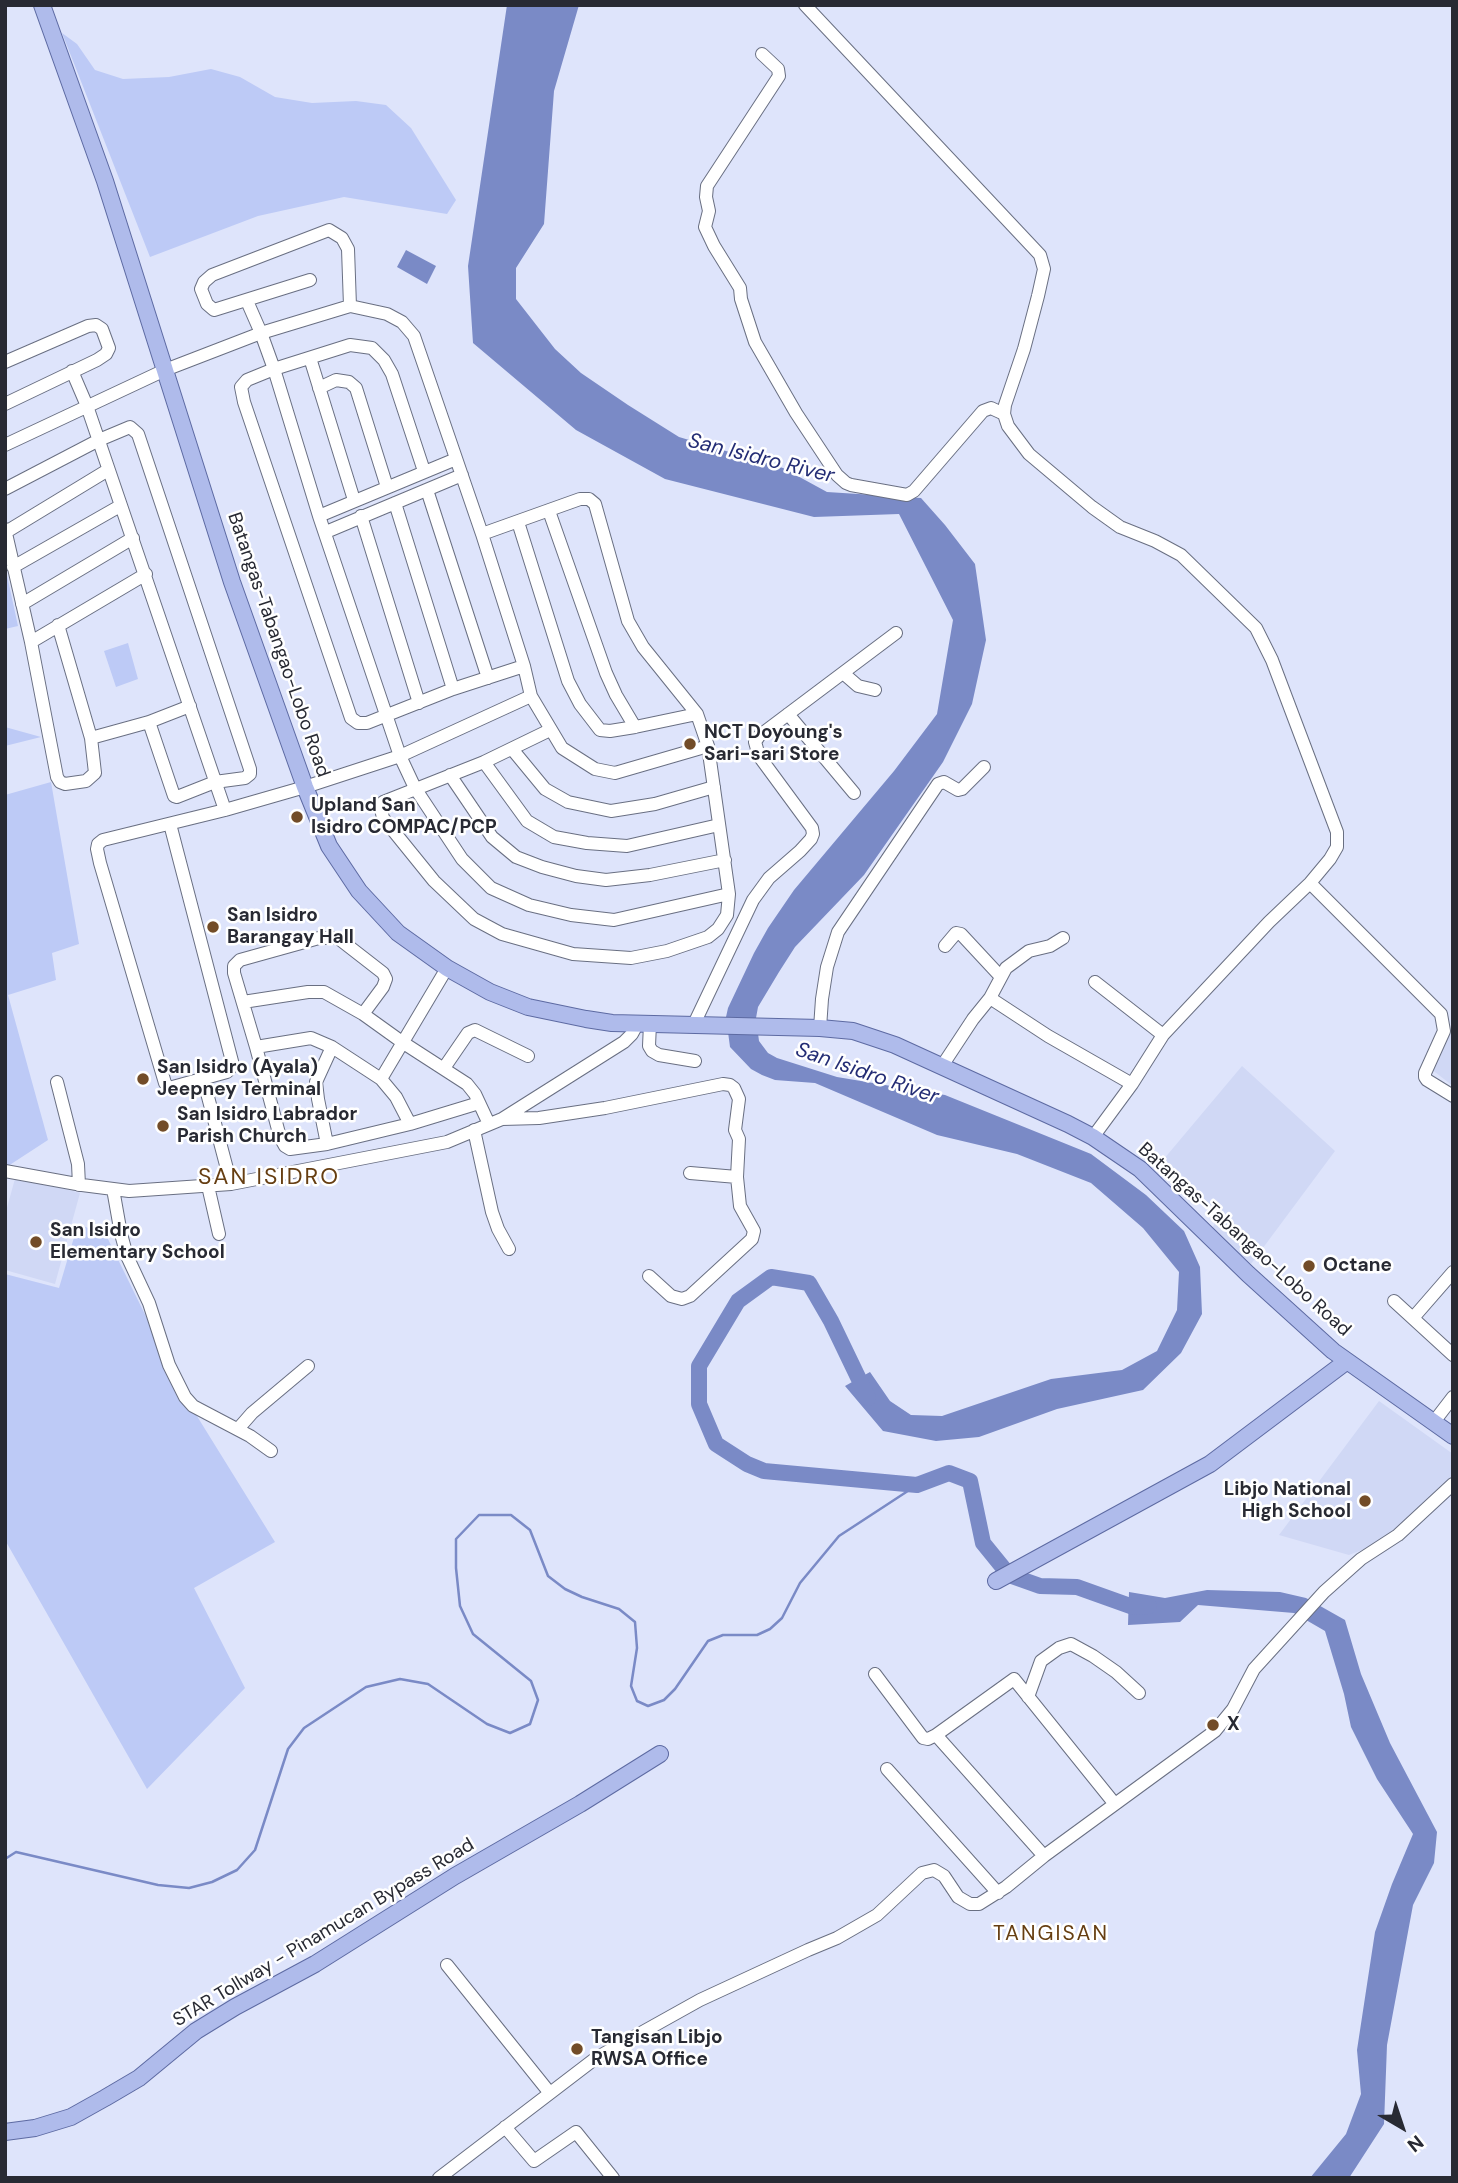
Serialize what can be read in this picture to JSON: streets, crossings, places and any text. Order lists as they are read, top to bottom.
{
  "streets": {
    "main road": ["Batangas-Tabangao-Lobo Road", "STAR Tollway - Pinamucan Bypass Road"]
  },
  "districts": ["SAN ISIDRO", "TANGISAN"],
  "water": ["San Isidro River"],
  "places": [
    "NCT Doyoung's Sari-sari Store",
    "Upland San Isidro COMPAC/PCP",
    "San Isidro Barangay Hall",
    "San Isidro (Ayala) Jeepney Terminal",
    "San Isidro Labrador Parish Church",
    "San Isidro Elementary School",
    "Octane",
    "Libjo National High School",
    "X",
    "Tangisan Libjo RWSA Office"
  ],
  "north": "bottom right"
}
